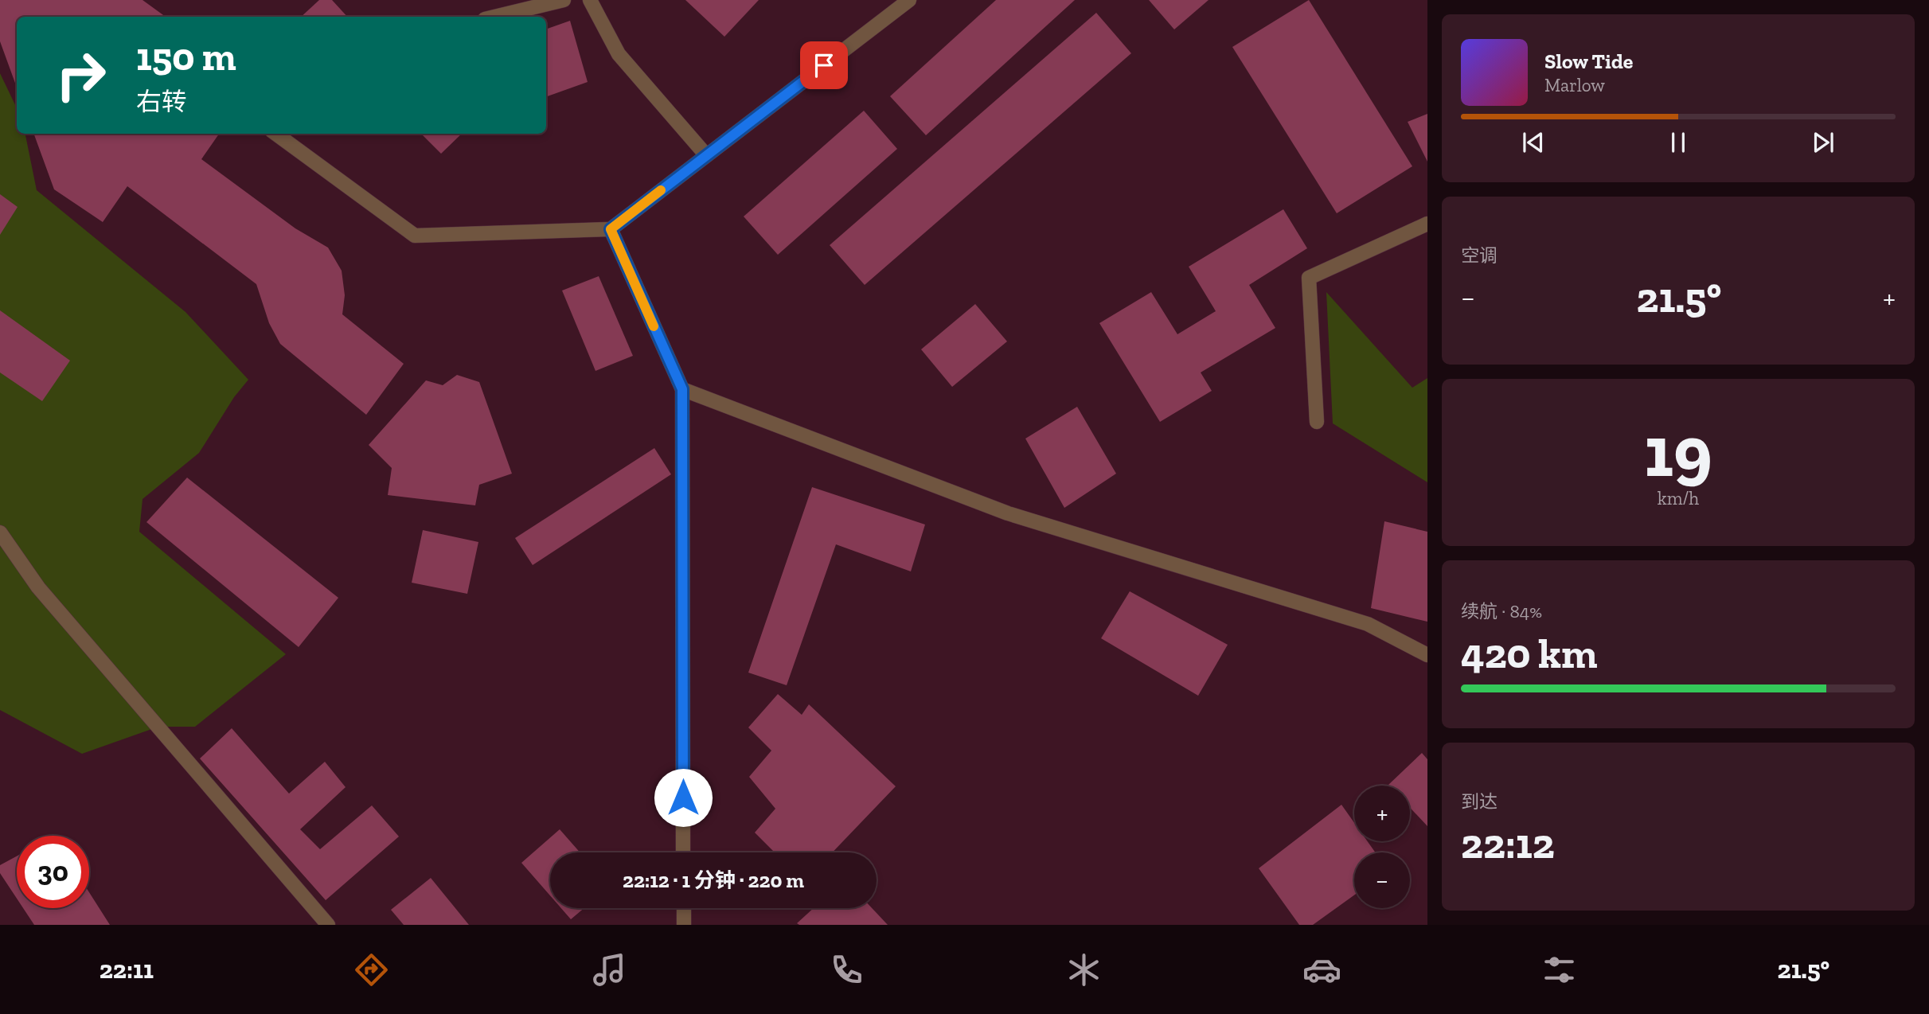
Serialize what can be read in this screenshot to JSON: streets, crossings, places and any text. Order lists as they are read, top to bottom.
{
  "page": {
    "turn": ["150 m", "右转"],
    "song": ["Slow Tide", "Marlow"],
    "tile": [
      "空调",
      ["19", "km/h"],
      ["续航 · 84%", "420 km"],
      ["到达", "22:12"]
    ],
    "heat": ["−", "21.5°", "+"],
    "map_buttons": ["+", "−"],
    "limit": "30",
    "trip": "22:12 · 1 分钟 · 220 m",
    "tabs": ["22:11", "21.5°"]
  }
}
